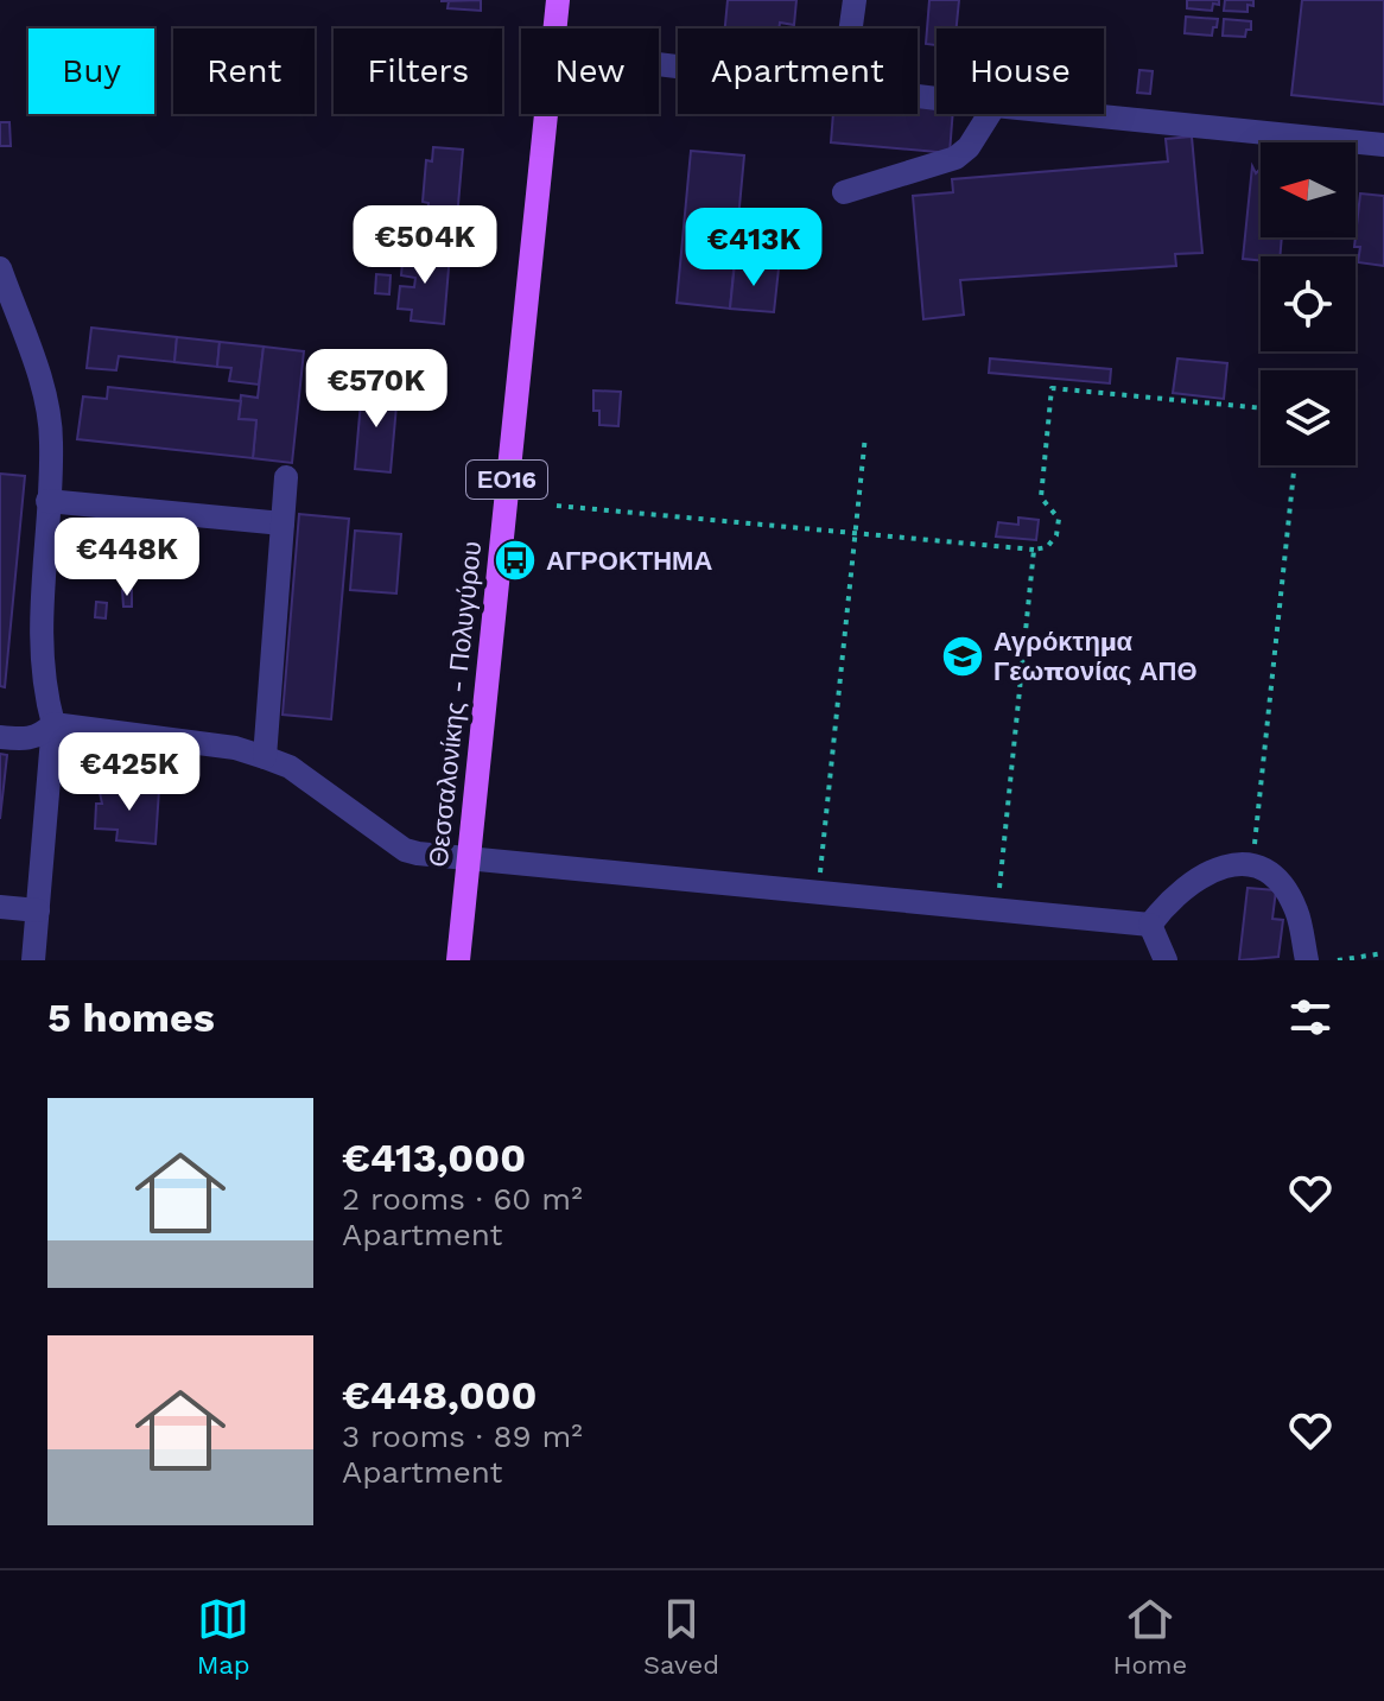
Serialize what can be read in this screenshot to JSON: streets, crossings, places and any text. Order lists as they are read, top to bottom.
{
  "streets": {
    "main road": ["ΕΟ16", "Θεσσαλονίκης - Πολυγύρου"]
  },
  "places": {
    "bus stop": ["ΑΓΡΟΚΤΗΜΑ"],
    "school or university": ["Αγρόκτημα Γεωπονίας ΑΠΘ"]
  },
  "north": "left",
  "page": {
    "chip": [
      "Buy",
      "Rent",
      "Filters",
      "New",
      "Apartment",
      "House"
    ],
    "price": [
      "€504K",
      "€413K",
      "€570K",
      "€448K",
      "€425K"
    ],
    "heading": "5 homes",
    "list": [
      {
        "name": "€413,000",
        "note": "2 rooms · 60 m² · Apartment"
      },
      {
        "name": "€448,000",
        "note": "3 rooms · 89 m² · Apartment"
      }
    ],
    "tabs": ["Map", "Saved", "Home"]
  }
}
